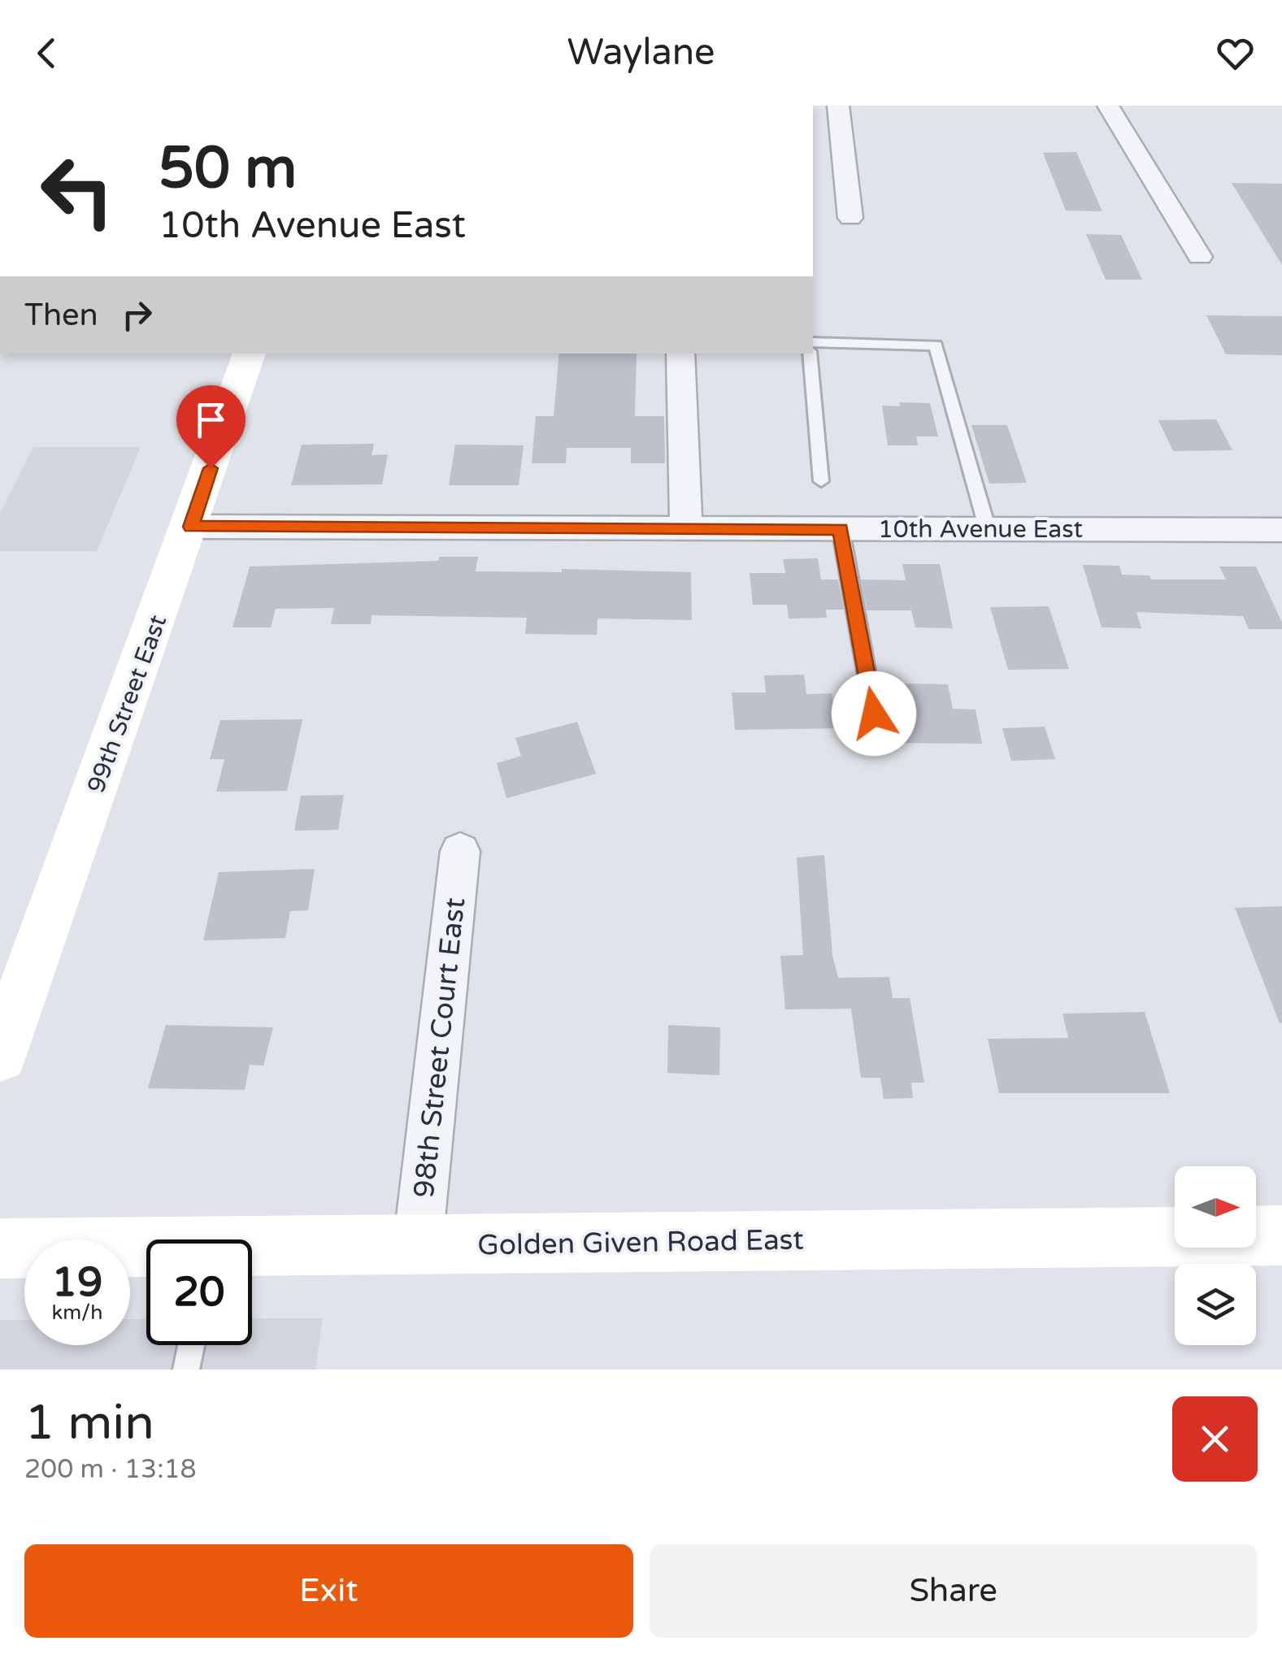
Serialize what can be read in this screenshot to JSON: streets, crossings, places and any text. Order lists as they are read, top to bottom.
{
  "streets": {
    "street": [
      "10th Avenue East",
      "99th Street East",
      "98th Street Court East",
      "Golden Given Road East"
    ]
  },
  "crossings": [
    ["10th Avenue East", "99th Street East"],
    ["98th Street Court East", "Golden Given Road East"]
  ],
  "north": "right",
  "page": {
    "header": "Waylane",
    "turn": ["50 m", "10th Avenue East"],
    "then": "Then",
    "speed": "19 km/h",
    "limit": "20",
    "heading": ["1 min", "200 m · 13:18"],
    "buttons": ["Exit", "Share"]
  }
}
